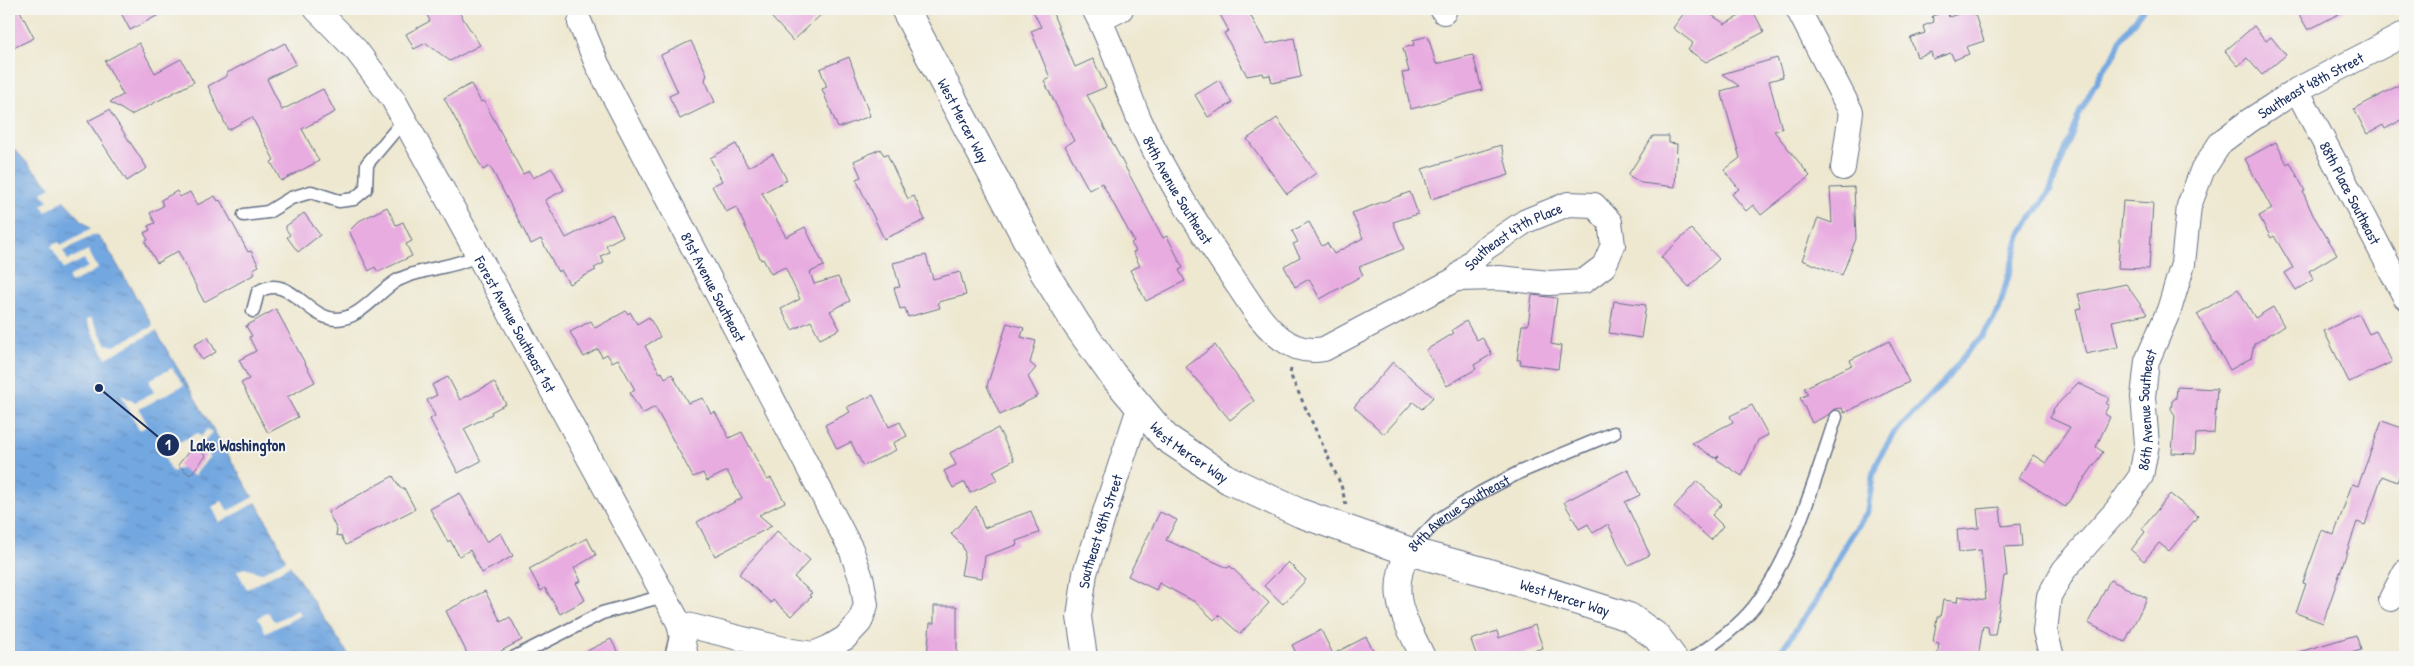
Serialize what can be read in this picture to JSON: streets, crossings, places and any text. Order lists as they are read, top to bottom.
{
  "streets": {
    "street": [
      "Southeast 48th Street",
      "West Mercer Way",
      "84th Avenue Southeast",
      "88th Place Southeast",
      "Southeast 47th Place",
      "81st Avenue Southeast",
      "Forest Avenue Southeast 1st",
      "86th Avenue Southeast"
    ]
  },
  "crossings": [
    ["Southeast 48th Street", "West Mercer Way"],
    ["Southeast 48th Street", "88th Place Southeast"],
    ["Southeast 48th Street", "86th Avenue Southeast"],
    ["West Mercer Way", "84th Avenue Southeast"],
    ["84th Avenue Southeast", "Southeast 47th Place"],
    ["81st Avenue Southeast", "Forest Avenue Southeast 1st"]
  ],
  "places": ["Lake Washington"]
}
